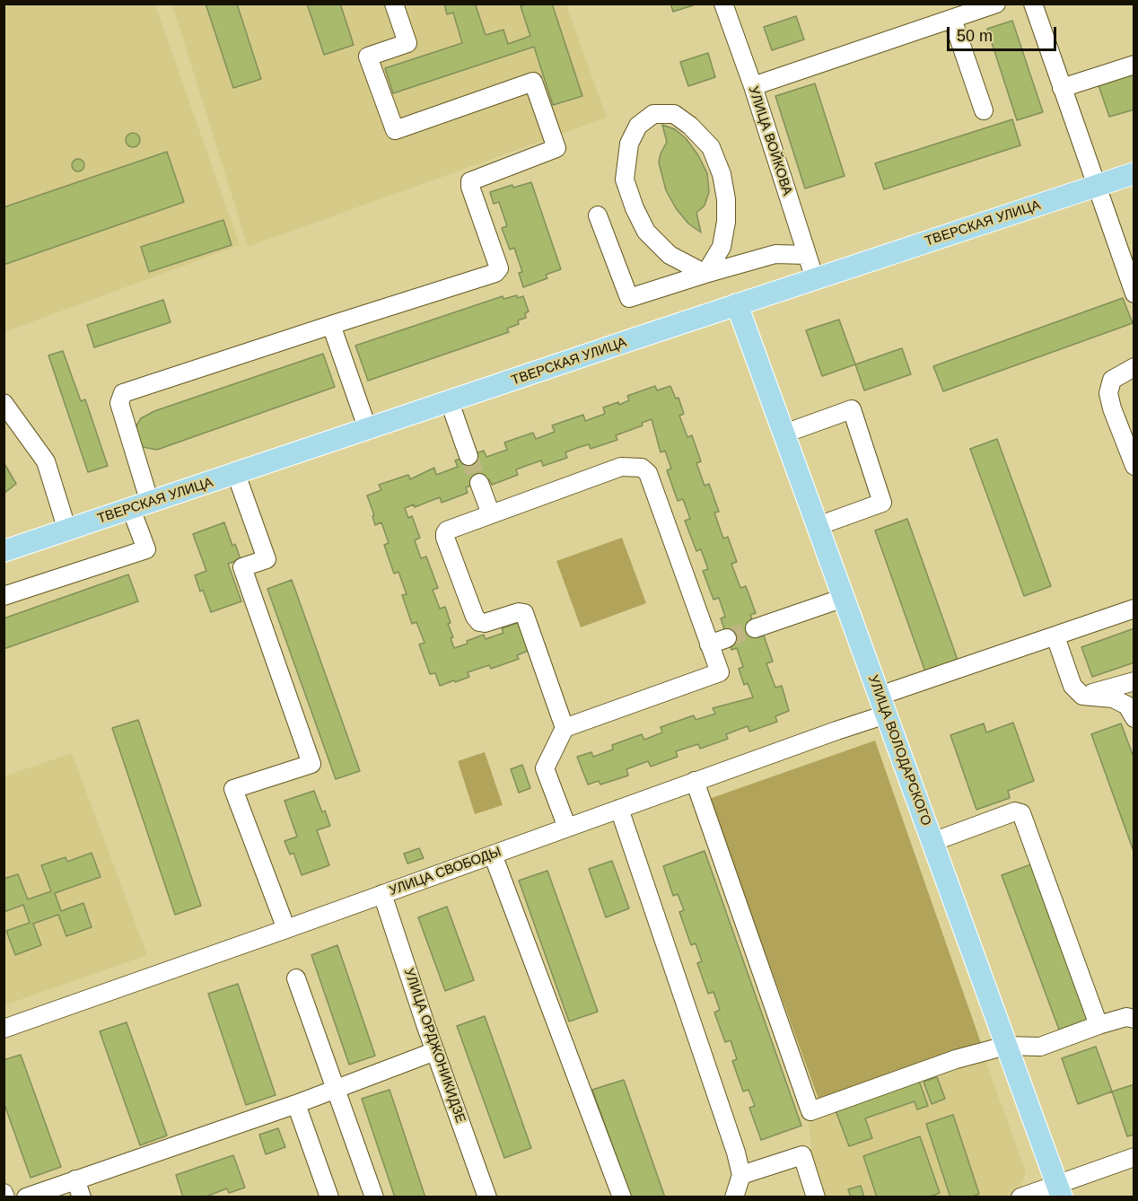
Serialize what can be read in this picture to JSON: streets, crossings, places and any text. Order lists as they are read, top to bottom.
{
  "streets": {
    "main road": ["ТВЕРСКАЯ УЛИЦА", "УЛИЦА ВОЛОДАРСКОГО"],
    "street": ["УЛИЦА ВОЙКОВА", "УЛИЦА СВОБОДЫ", "УЛИЦА ОРДЖОНИКИДЗЕ"]
  },
  "crossings": [
    ["УЛИЦА ВОЙКОВА", "ТВЕРСКАЯ УЛИЦА"],
    ["ТВЕРСКАЯ УЛИЦА", "УЛИЦА ВОЛОДАРСКОГО"],
    ["УЛИЦА ВОЛОДАРСКОГО", "УЛИЦА СВОБОДЫ"],
    ["УЛИЦА СВОБОДЫ", "УЛИЦА ОРДЖОНИКИДЗЕ"]
  ],
  "scale_bar": "50 m"
}
